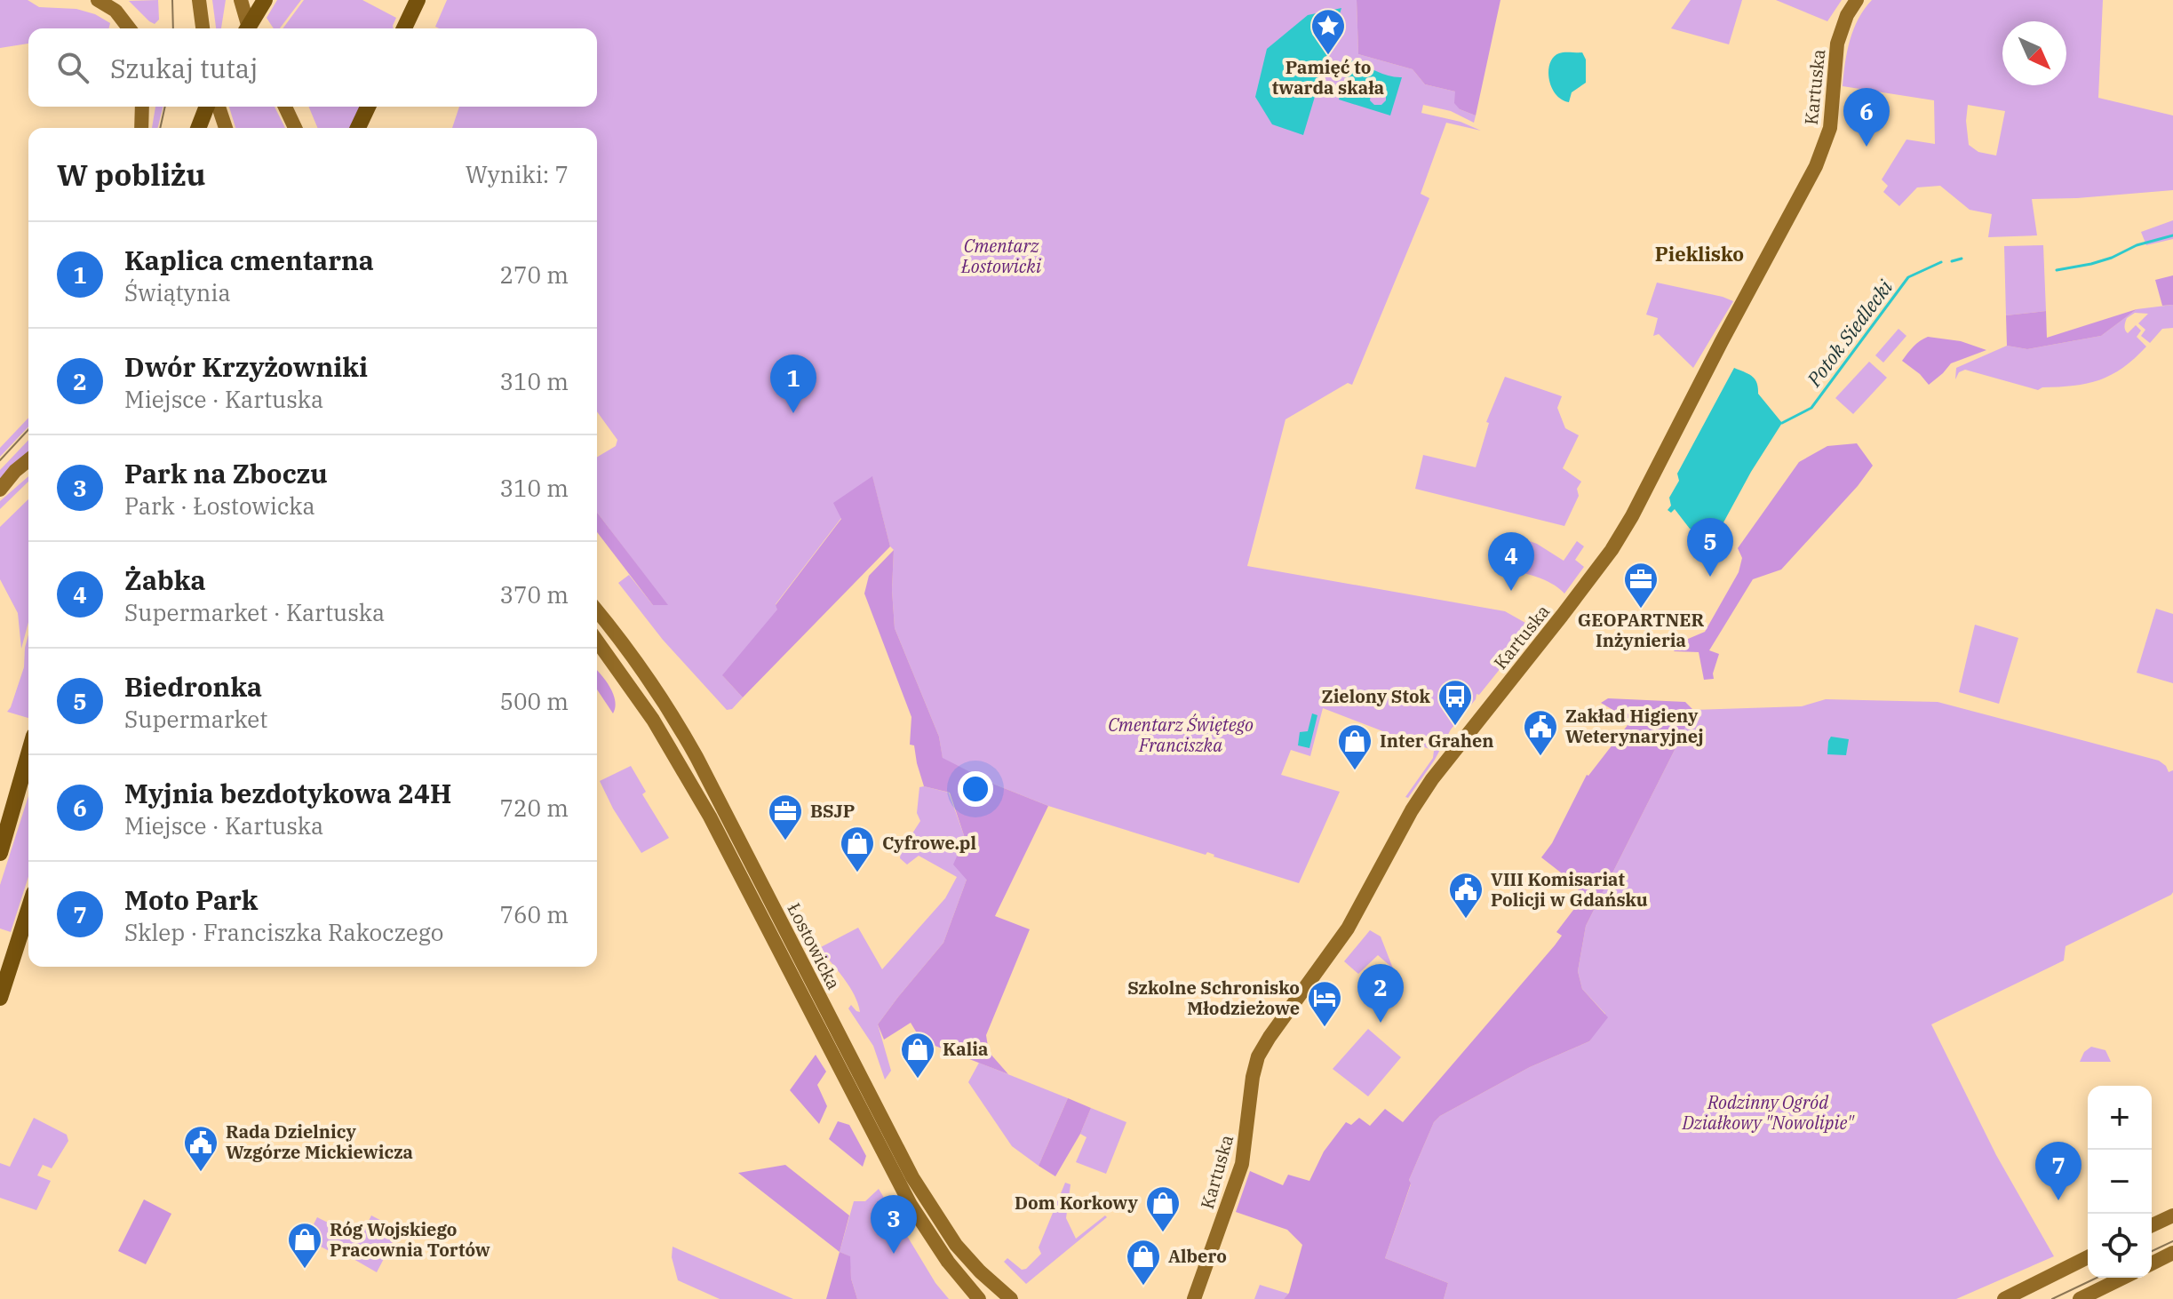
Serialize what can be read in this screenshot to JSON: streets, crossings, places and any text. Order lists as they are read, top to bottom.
{
  "streets": {
    "main road": ["Kartuska", "Łostowicka"]
  },
  "districts": ["Pieklisko"],
  "water": ["Potok Siedlecki"],
  "parks": ["Cmentarz Łostowicki", "Cmentarz Świętego Franciszka", "Rodzinny Ogród Działkowy \"Nowolipie\""],
  "places": {
    "place": ["Pamięć to twarda skała"],
    "office": ["GEOPARTNER Inżynieria", "BSJP"],
    "bus stop": ["Zielony Stok"],
    "public building": ["Zakład Higieny Weterynaryjnej", "VIII Komisariat Policji w Gdańsku", "Rada Dzielnicy Wzgórze Mickiewicza"],
    "shop": [
      "Inter Grahen",
      "Cyfrowe.pl",
      "Kalia",
      "Dom Korkowy",
      "Róg Wojskiego Pracownia Tortów",
      "Albero"
    ],
    "hotel": ["Szkolne Schronisko Młodzieżowe"]
  },
  "north": "bottom right",
  "page": {
    "search": "Szukaj tutaj",
    "pins": [
      "6",
      "1",
      "5",
      "4",
      "2",
      "7",
      "3"
    ],
    "heading": ["W pobliżu", "Wyniki: 7"],
    "list": [
      {
        "mark": "1",
        "name": "Kaplica cmentarna",
        "note": "Świątynia",
        "value": "270 m"
      },
      {
        "mark": "2",
        "name": "Dwór Krzyżowniki",
        "note": "Miejsce · Kartuska",
        "value": "310 m"
      },
      {
        "mark": "3",
        "name": "Park na Zboczu",
        "note": "Park · Łostowicka",
        "value": "310 m"
      },
      {
        "mark": "4",
        "name": "Żabka",
        "note": "Supermarket · Kartuska",
        "value": "370 m"
      },
      {
        "mark": "5",
        "name": "Biedronka",
        "note": "Supermarket",
        "value": "500 m"
      },
      {
        "mark": "6",
        "name": "Myjnia bezdotykowa 24H",
        "note": "Miejsce · Kartuska",
        "value": "720 m"
      },
      {
        "mark": "7",
        "name": "Moto Park",
        "note": "Sklep · Franciszka Rakoczego",
        "value": "760 m"
      }
    ],
    "map_buttons": ["+", "−"]
  }
}
